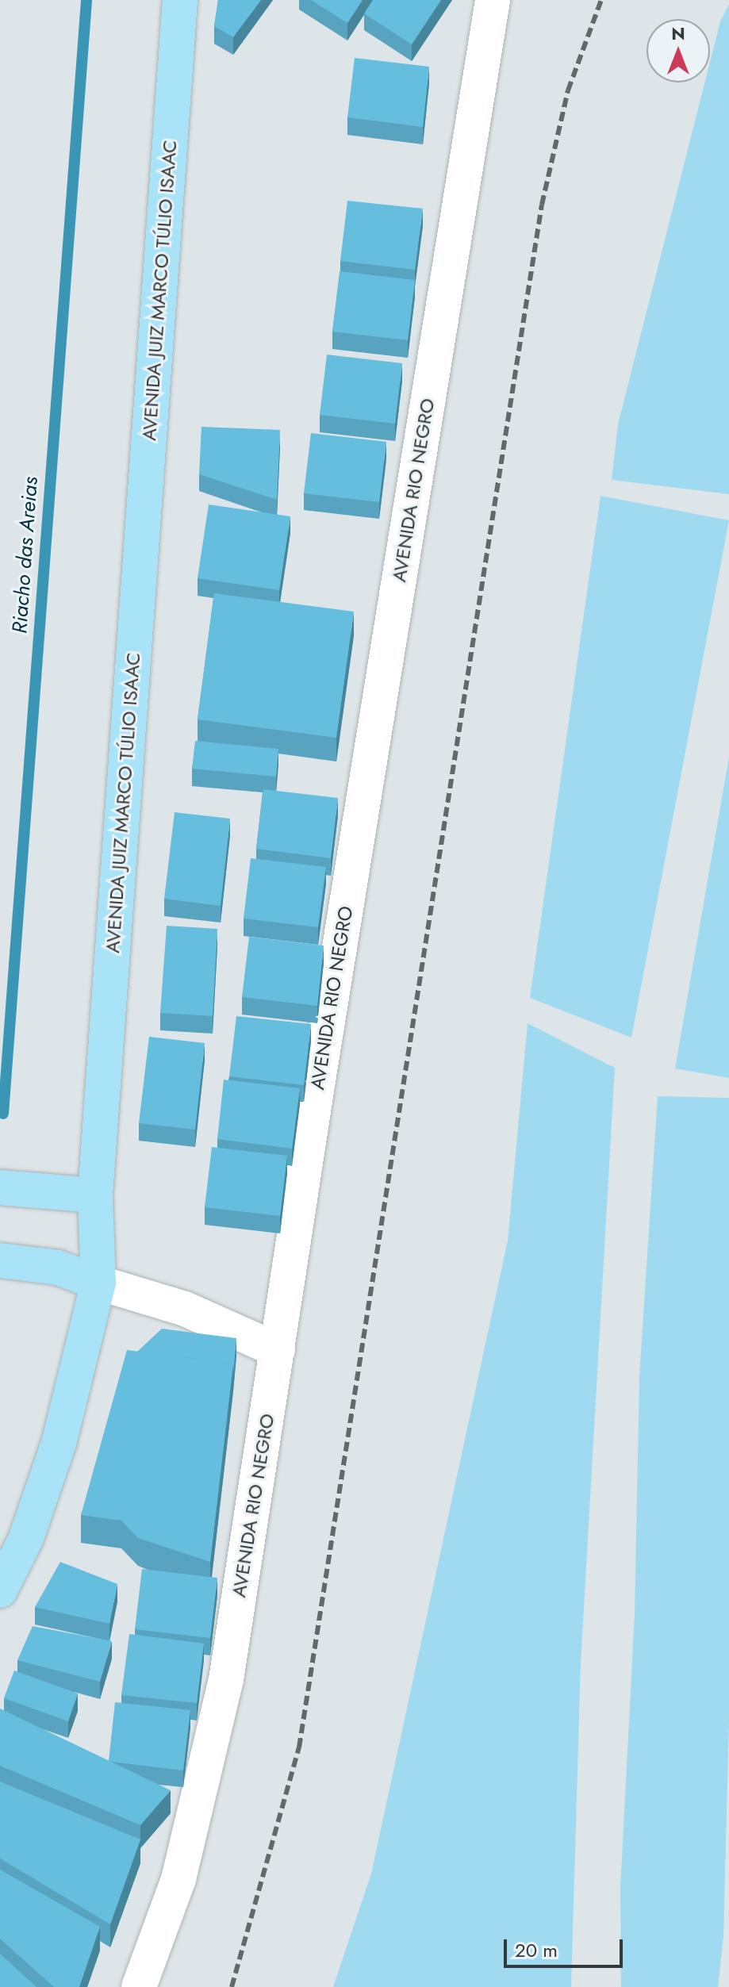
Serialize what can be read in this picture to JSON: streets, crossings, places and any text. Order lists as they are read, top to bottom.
{
  "streets": {
    "main road": ["AVENIDA JUIZ MARCO TÚLIO ISAAC"],
    "street": ["AVENIDA RIO NEGRO"]
  },
  "water": ["Riacho das Areias"],
  "scale_bar": "20 m",
  "north": "top"
}
